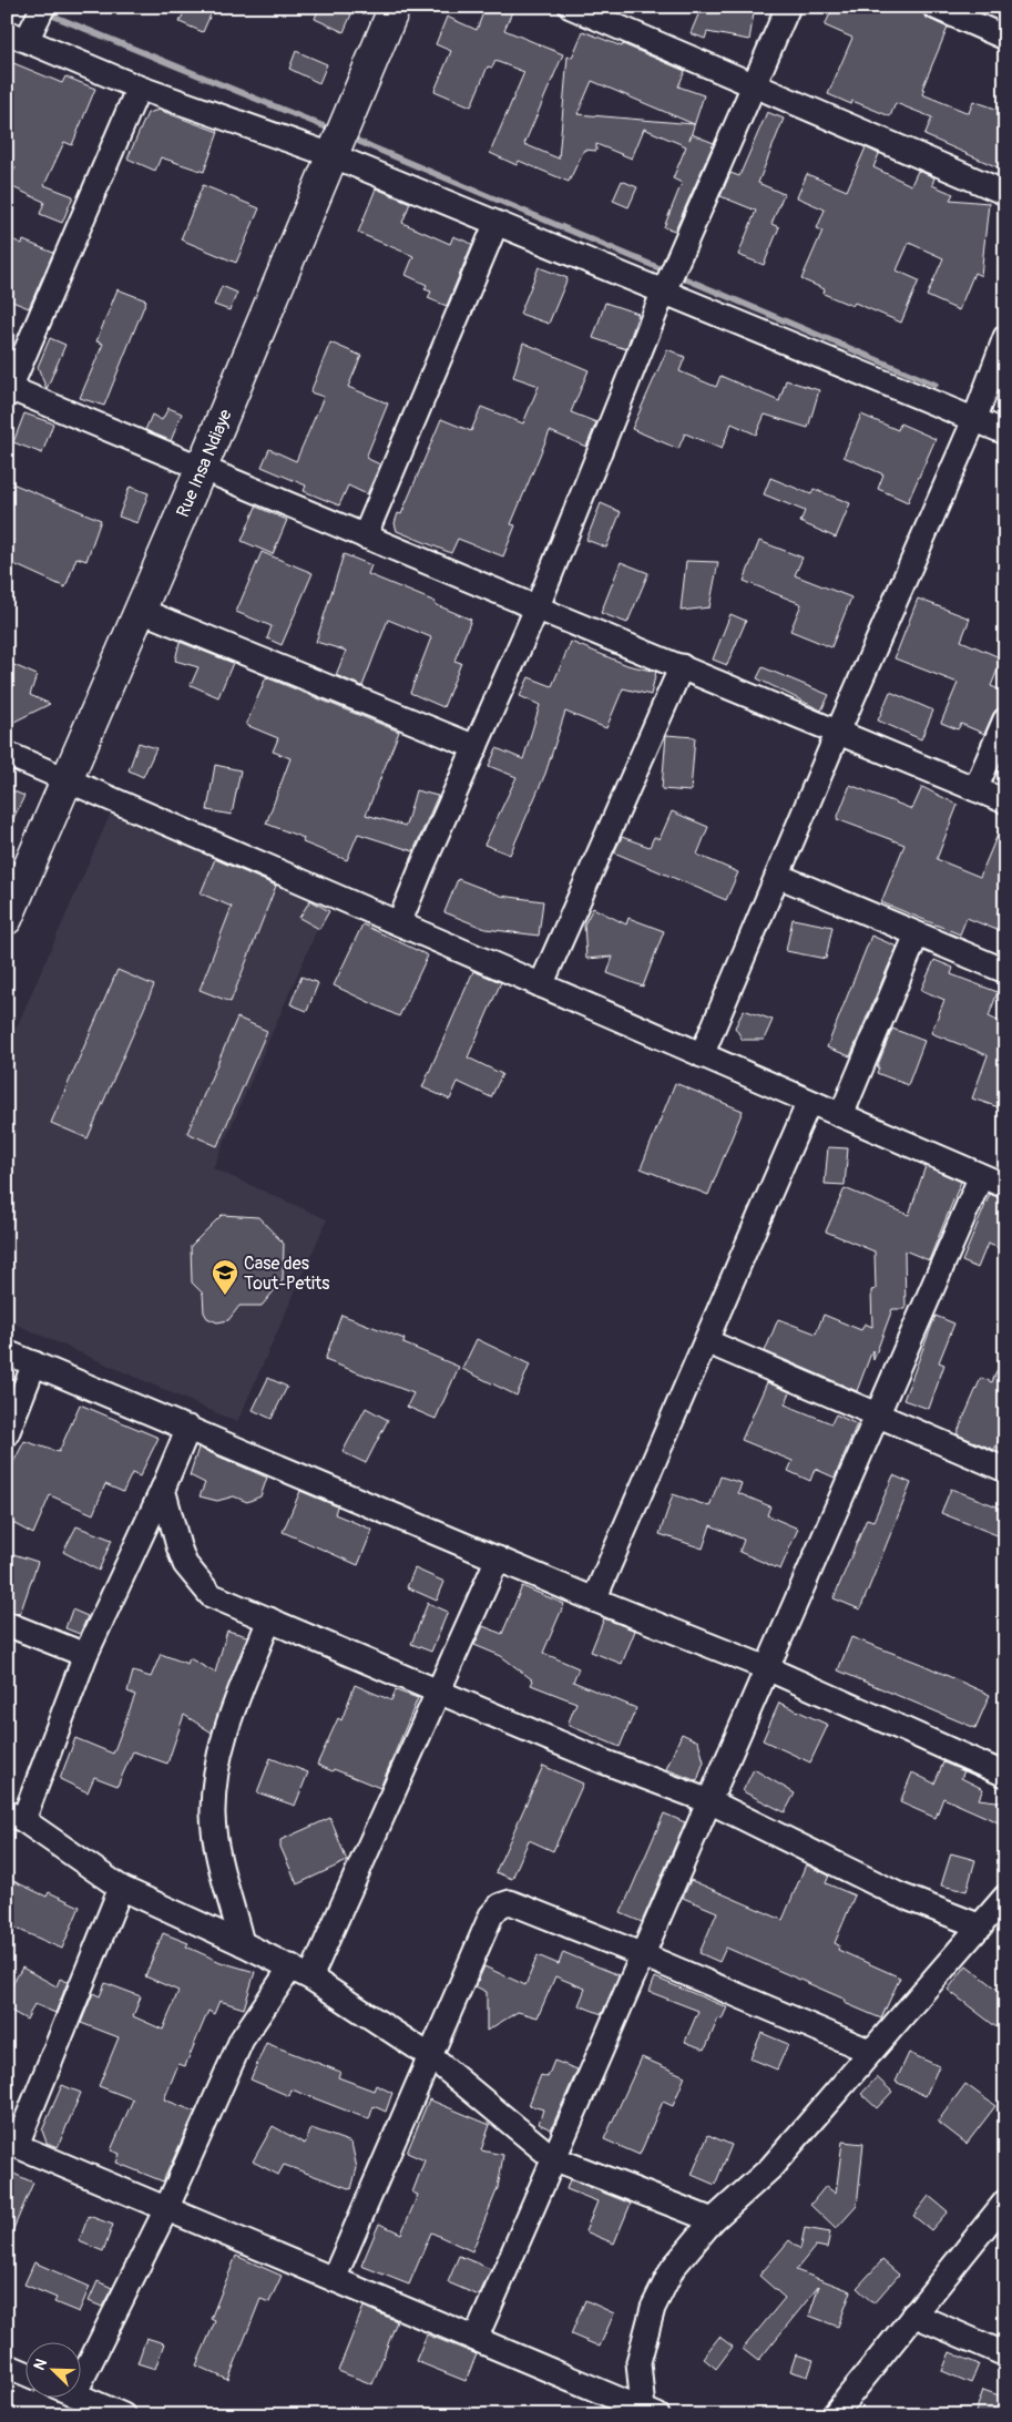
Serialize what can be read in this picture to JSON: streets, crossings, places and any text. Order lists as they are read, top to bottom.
{
  "streets": {
    "main road": ["Rue Insa Ndiaye"]
  },
  "places": {
    "school or university": ["Case des Tout-Petits"]
  },
  "north": "top left"
}
